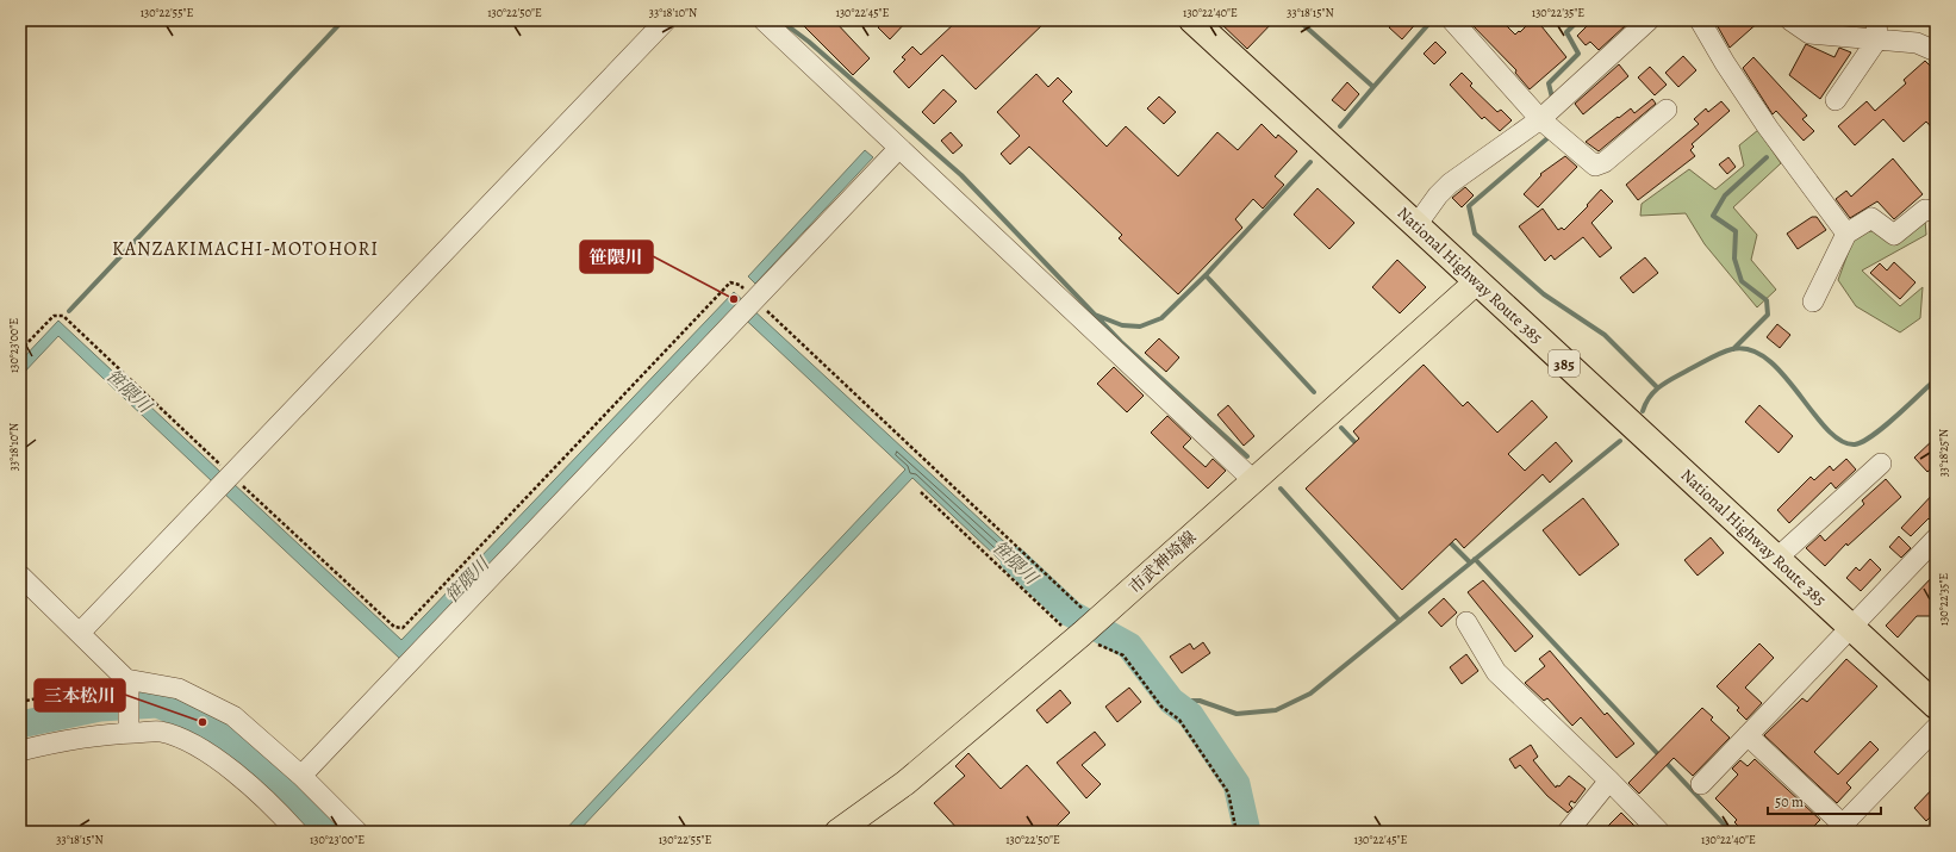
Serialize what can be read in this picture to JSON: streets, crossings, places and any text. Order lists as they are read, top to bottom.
{
  "streets": {
    "highway": ["National Highway Route 385", "385"],
    "main road": ["市武神埼線"]
  },
  "crossings": [
    ["National Highway Route 385", "市武神埼線"]
  ],
  "districts": ["KANZAKIMACHI-MOTOHORI"],
  "water": ["笹隈川"],
  "places": ["笹隈川", "三本松川"],
  "scale_bar": "50 m",
  "coordinates": [
    "130°22'55\"E",
    "130°22'50\"E",
    "33°18'10\"N",
    "130°22'45\"E",
    "130°22'40\"E",
    "33°18'15\"N",
    "130°22'35\"E",
    "130°23'00\"E",
    "33°18'25\"N"
  ]
}
